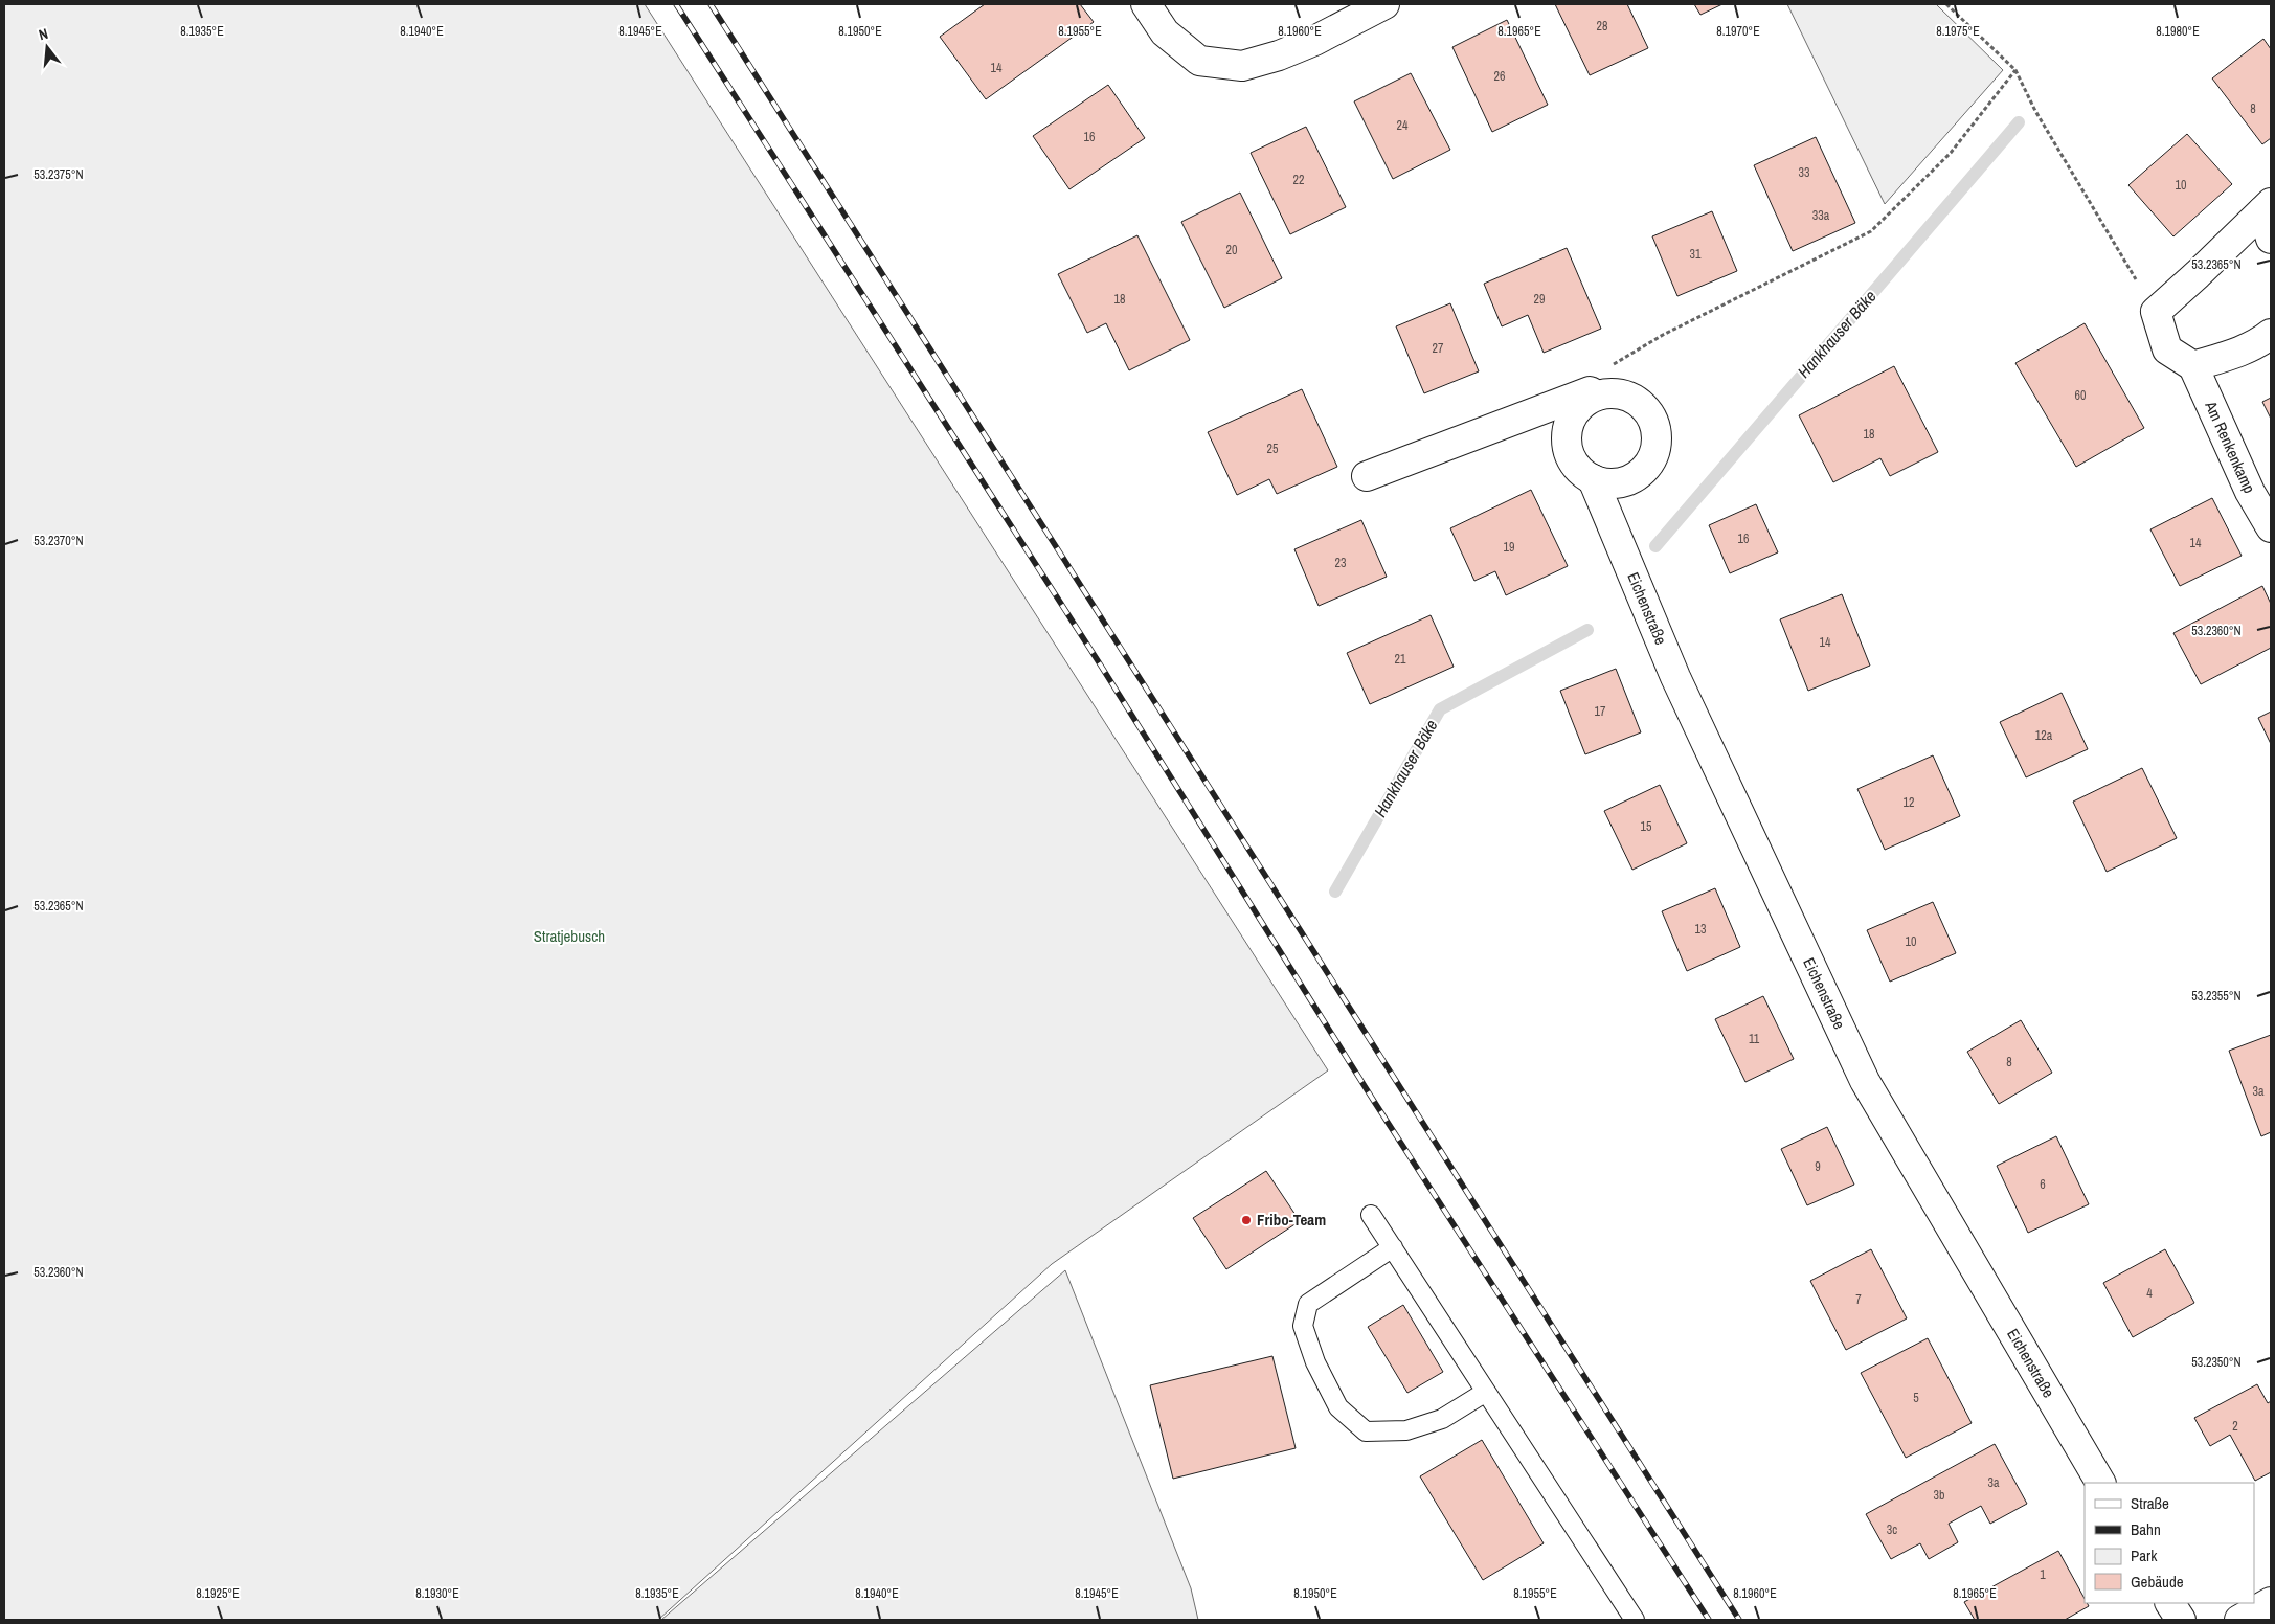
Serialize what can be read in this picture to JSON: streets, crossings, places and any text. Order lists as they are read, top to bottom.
{
  "streets": {
    "street": ["Am Renkenkamp", "Eichenstraße"]
  },
  "water": ["Hankhauser Bäke"],
  "parks": ["Stratjebusch"],
  "places": ["Fribo-Team"],
  "house_numbers": [
    "28",
    "14",
    "26",
    "8",
    "24",
    "16",
    "33",
    "22",
    "10",
    "33a",
    "20",
    "31",
    "18",
    "29",
    "27",
    "60",
    "18",
    "25",
    "16",
    "14",
    "19",
    "23",
    "14",
    "21",
    "17",
    "12a",
    "12",
    "15",
    "13",
    "10",
    "11",
    "8",
    "3a",
    "9",
    "6",
    "4",
    "7",
    "5",
    "2",
    "3a",
    "3b",
    "3c",
    "1"
  ],
  "legend": [
    "Straße",
    "Bahn",
    "Park",
    "Gebäude"
  ],
  "north": "top",
  "coordinates": [
    "8.1935°E",
    "8.1940°E",
    "8.1945°E",
    "8.1950°E",
    "8.1955°E",
    "8.1960°E",
    "8.1965°E",
    "8.1970°E",
    "8.1975°E",
    "8.1980°E",
    "53.2375°N",
    "53.2365°N",
    "53.2370°N",
    "53.2360°N",
    "53.2355°N",
    "53.2350°N",
    "8.1925°E",
    "8.1930°E"
  ]
}
